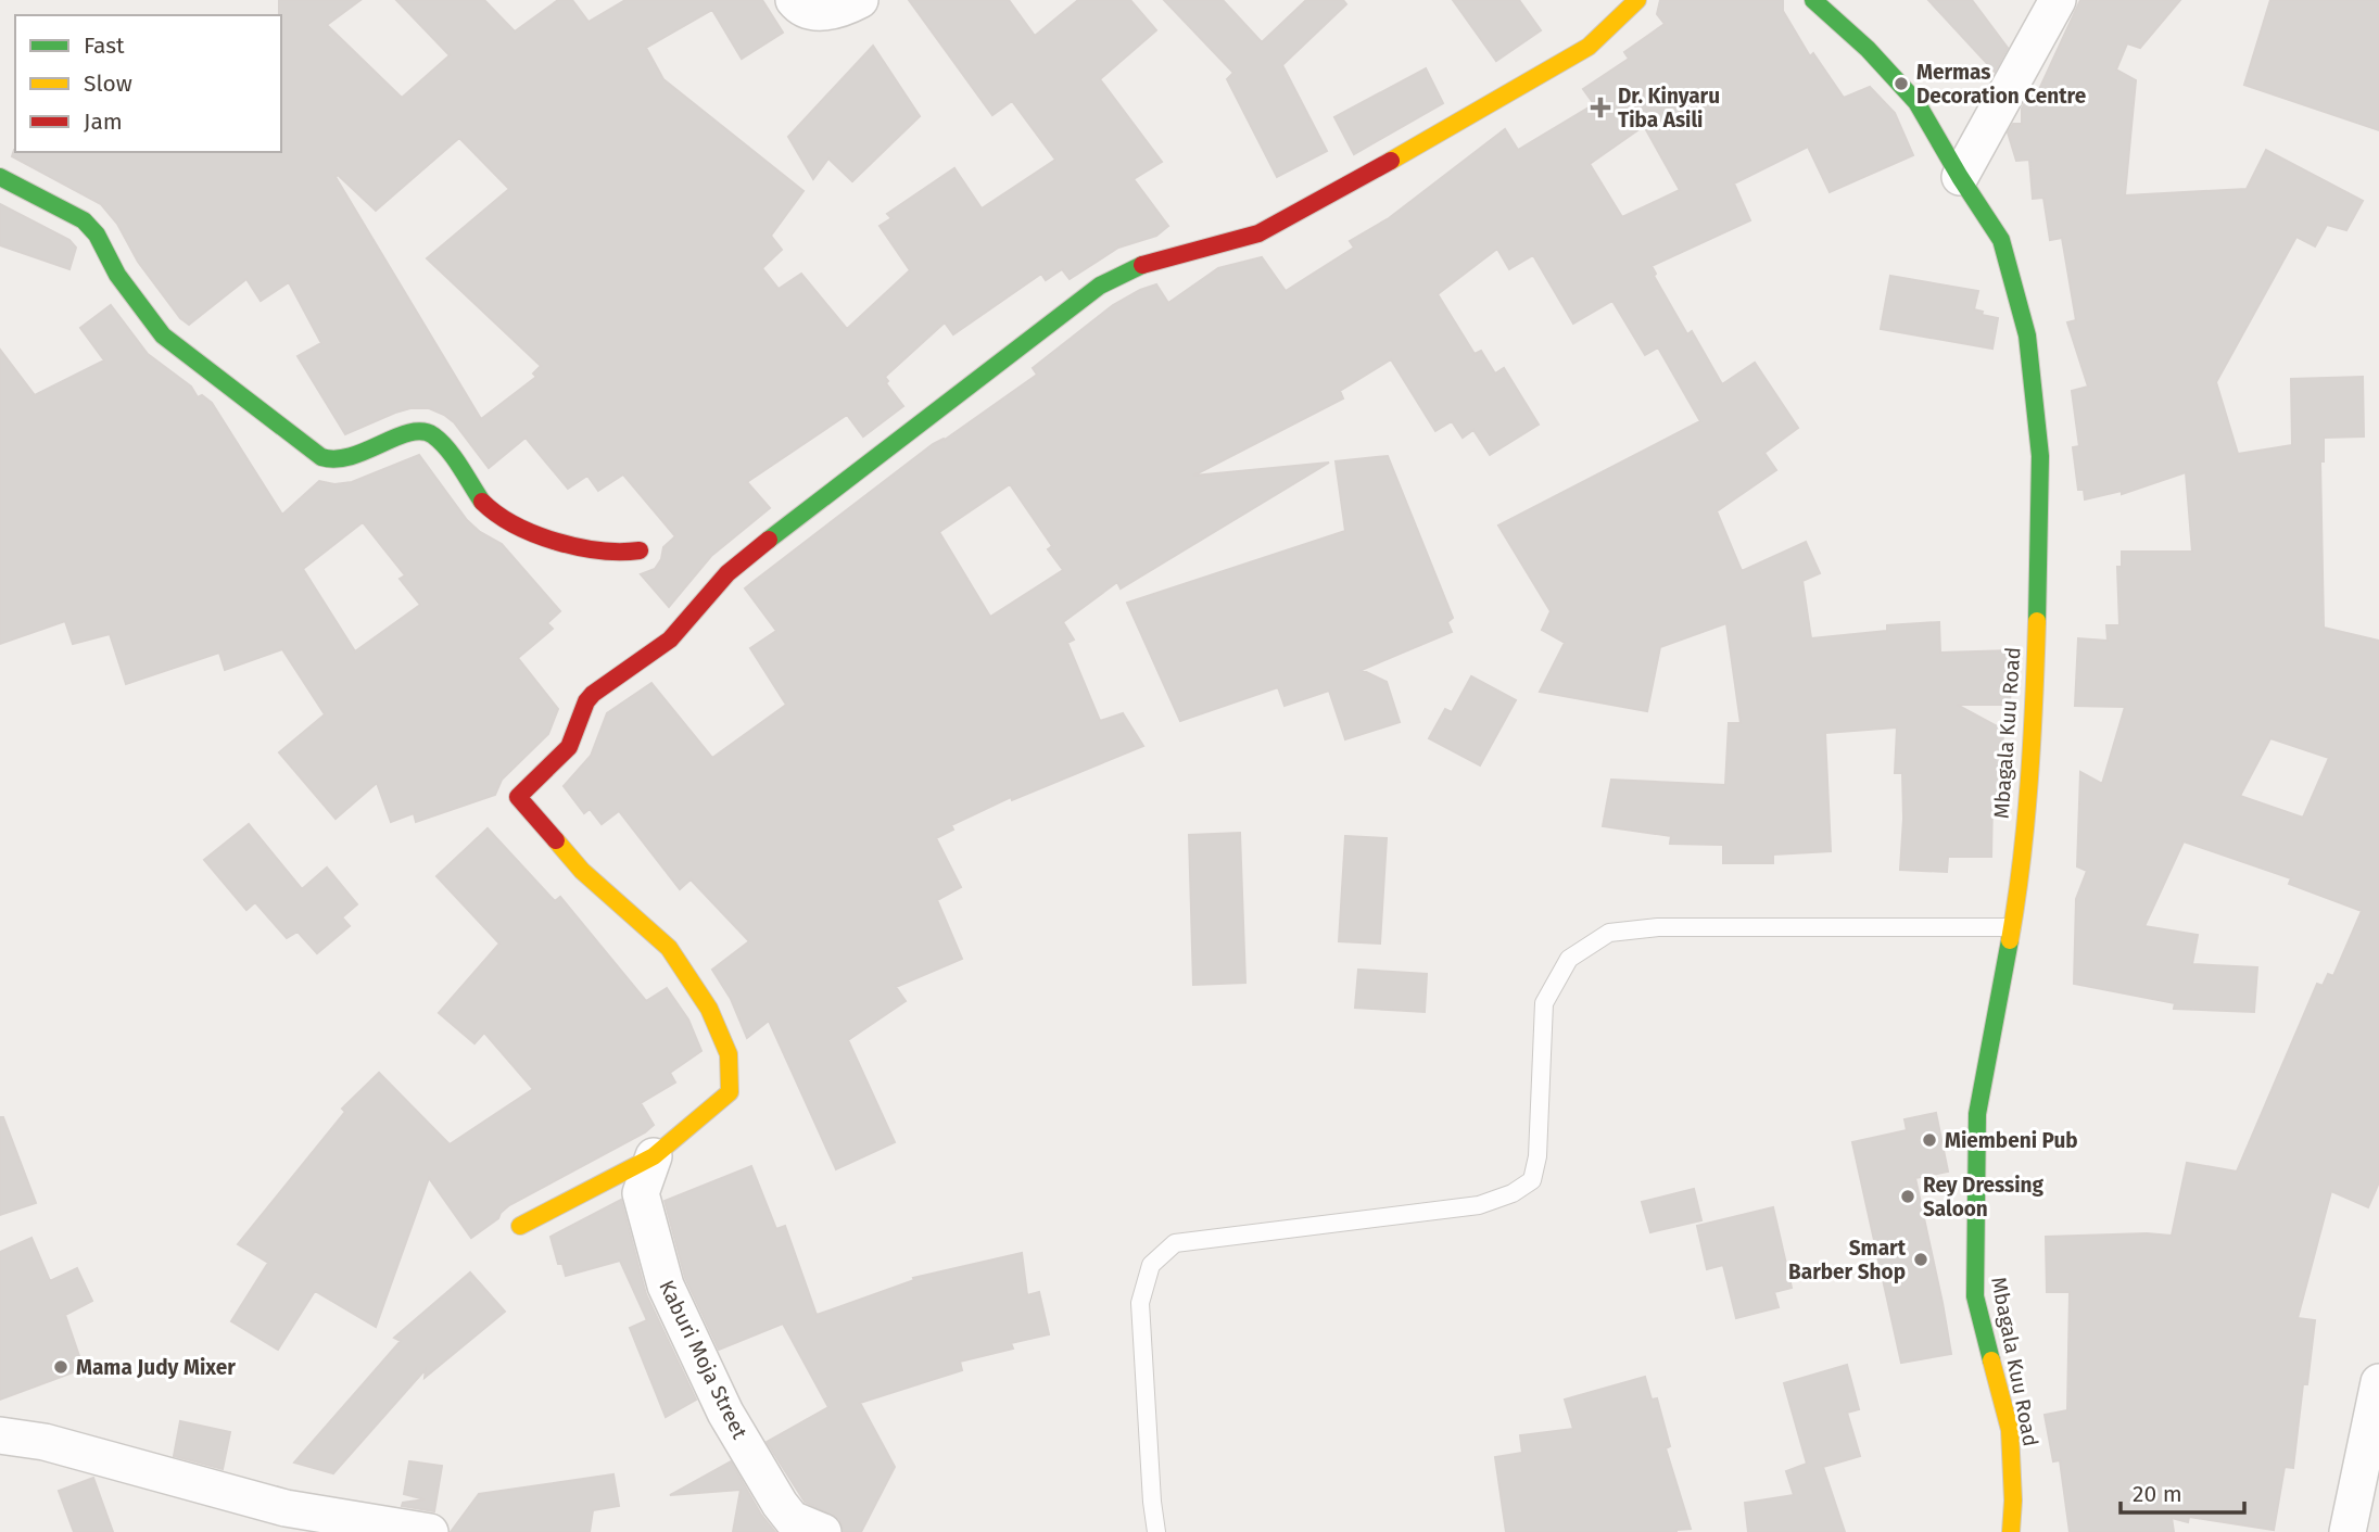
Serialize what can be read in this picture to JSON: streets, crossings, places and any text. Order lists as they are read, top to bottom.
{
  "streets": {
    "street": ["Mbagala Kuu Road", "Kaburi Moja Street"]
  },
  "places": {
    "other": [
      "Mermas Decoration Centre",
      "Miembeni Pub",
      "Rey Dressing Saloon",
      "Smart Barber Shop",
      "Mama Judy Mixer"
    ],
    "health": ["Dr. Kinyaru Tiba Asili"]
  },
  "legend": ["Fast", "Slow", "Jam"],
  "scale_bar": "20 m"
}
